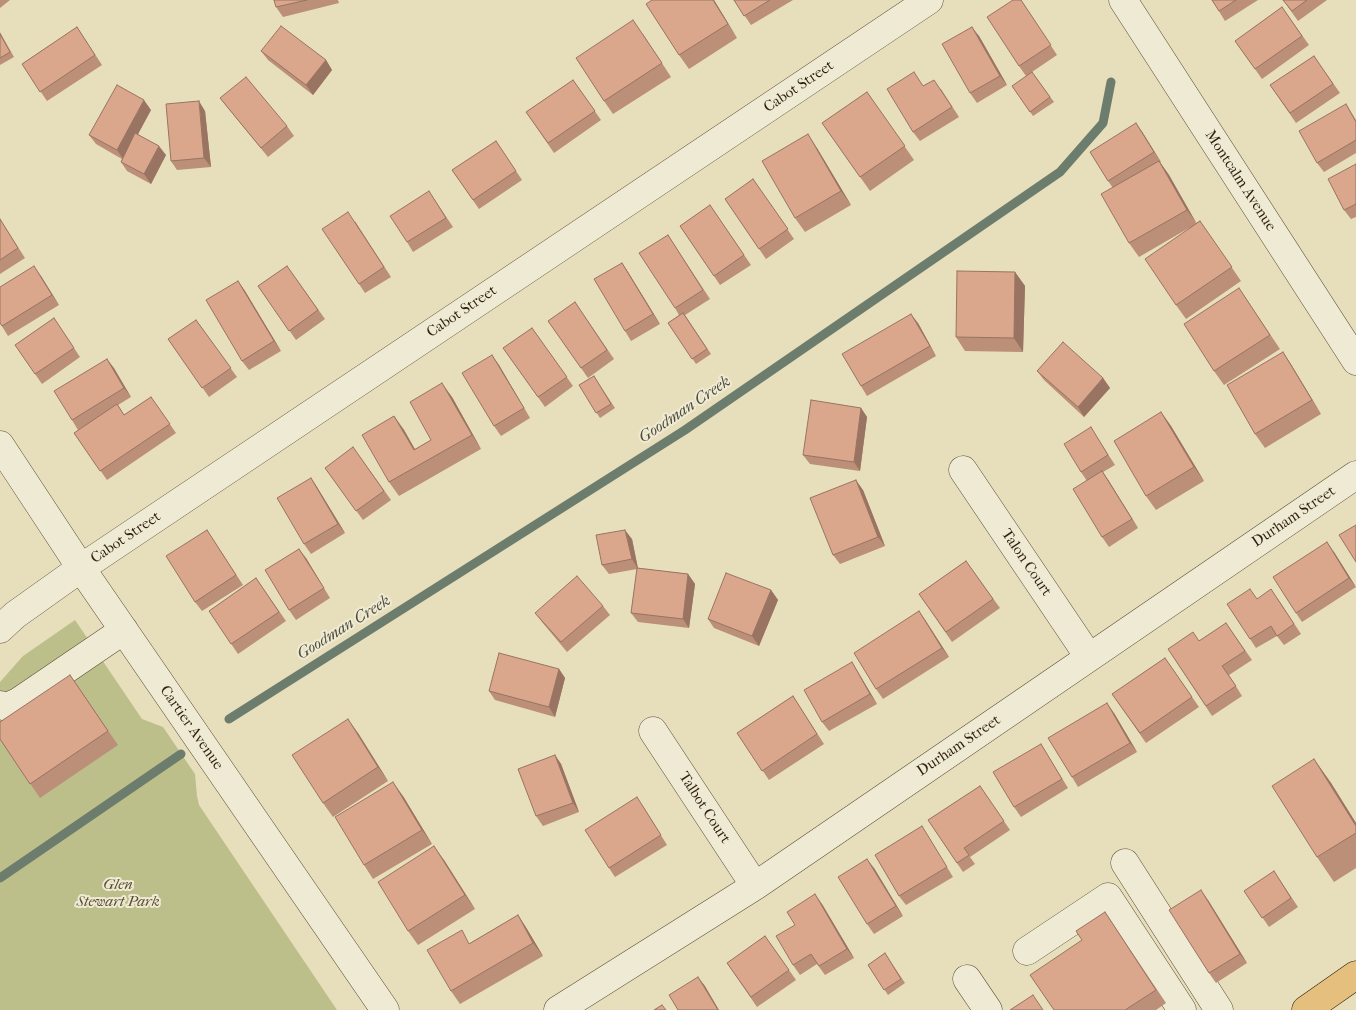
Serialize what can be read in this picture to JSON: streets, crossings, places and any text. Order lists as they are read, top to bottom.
{
  "streets": {
    "street": [
      "Cabot Street",
      "Montcalm Avenue",
      "Durham Street",
      "Talon Court",
      "Cartier Avenue",
      "Talbot Court"
    ]
  },
  "crossings": [
    ["Cabot Street", "Cartier Avenue"],
    ["Durham Street", "Talon Court"],
    ["Durham Street", "Talbot Court"]
  ],
  "water": ["Goodman Creek"],
  "parks": ["Glen Stewart Park"]
}
